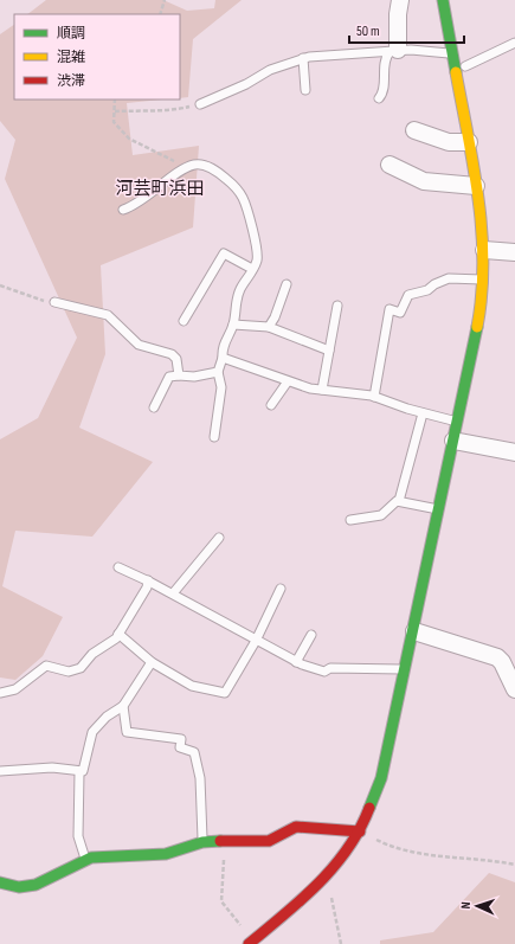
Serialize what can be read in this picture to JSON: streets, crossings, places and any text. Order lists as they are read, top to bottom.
{
  "districts": ["河芸町浜田"],
  "legend": ["順調", "混雑", "渋滞"],
  "scale_bar": "50 m",
  "north": "left"
}
